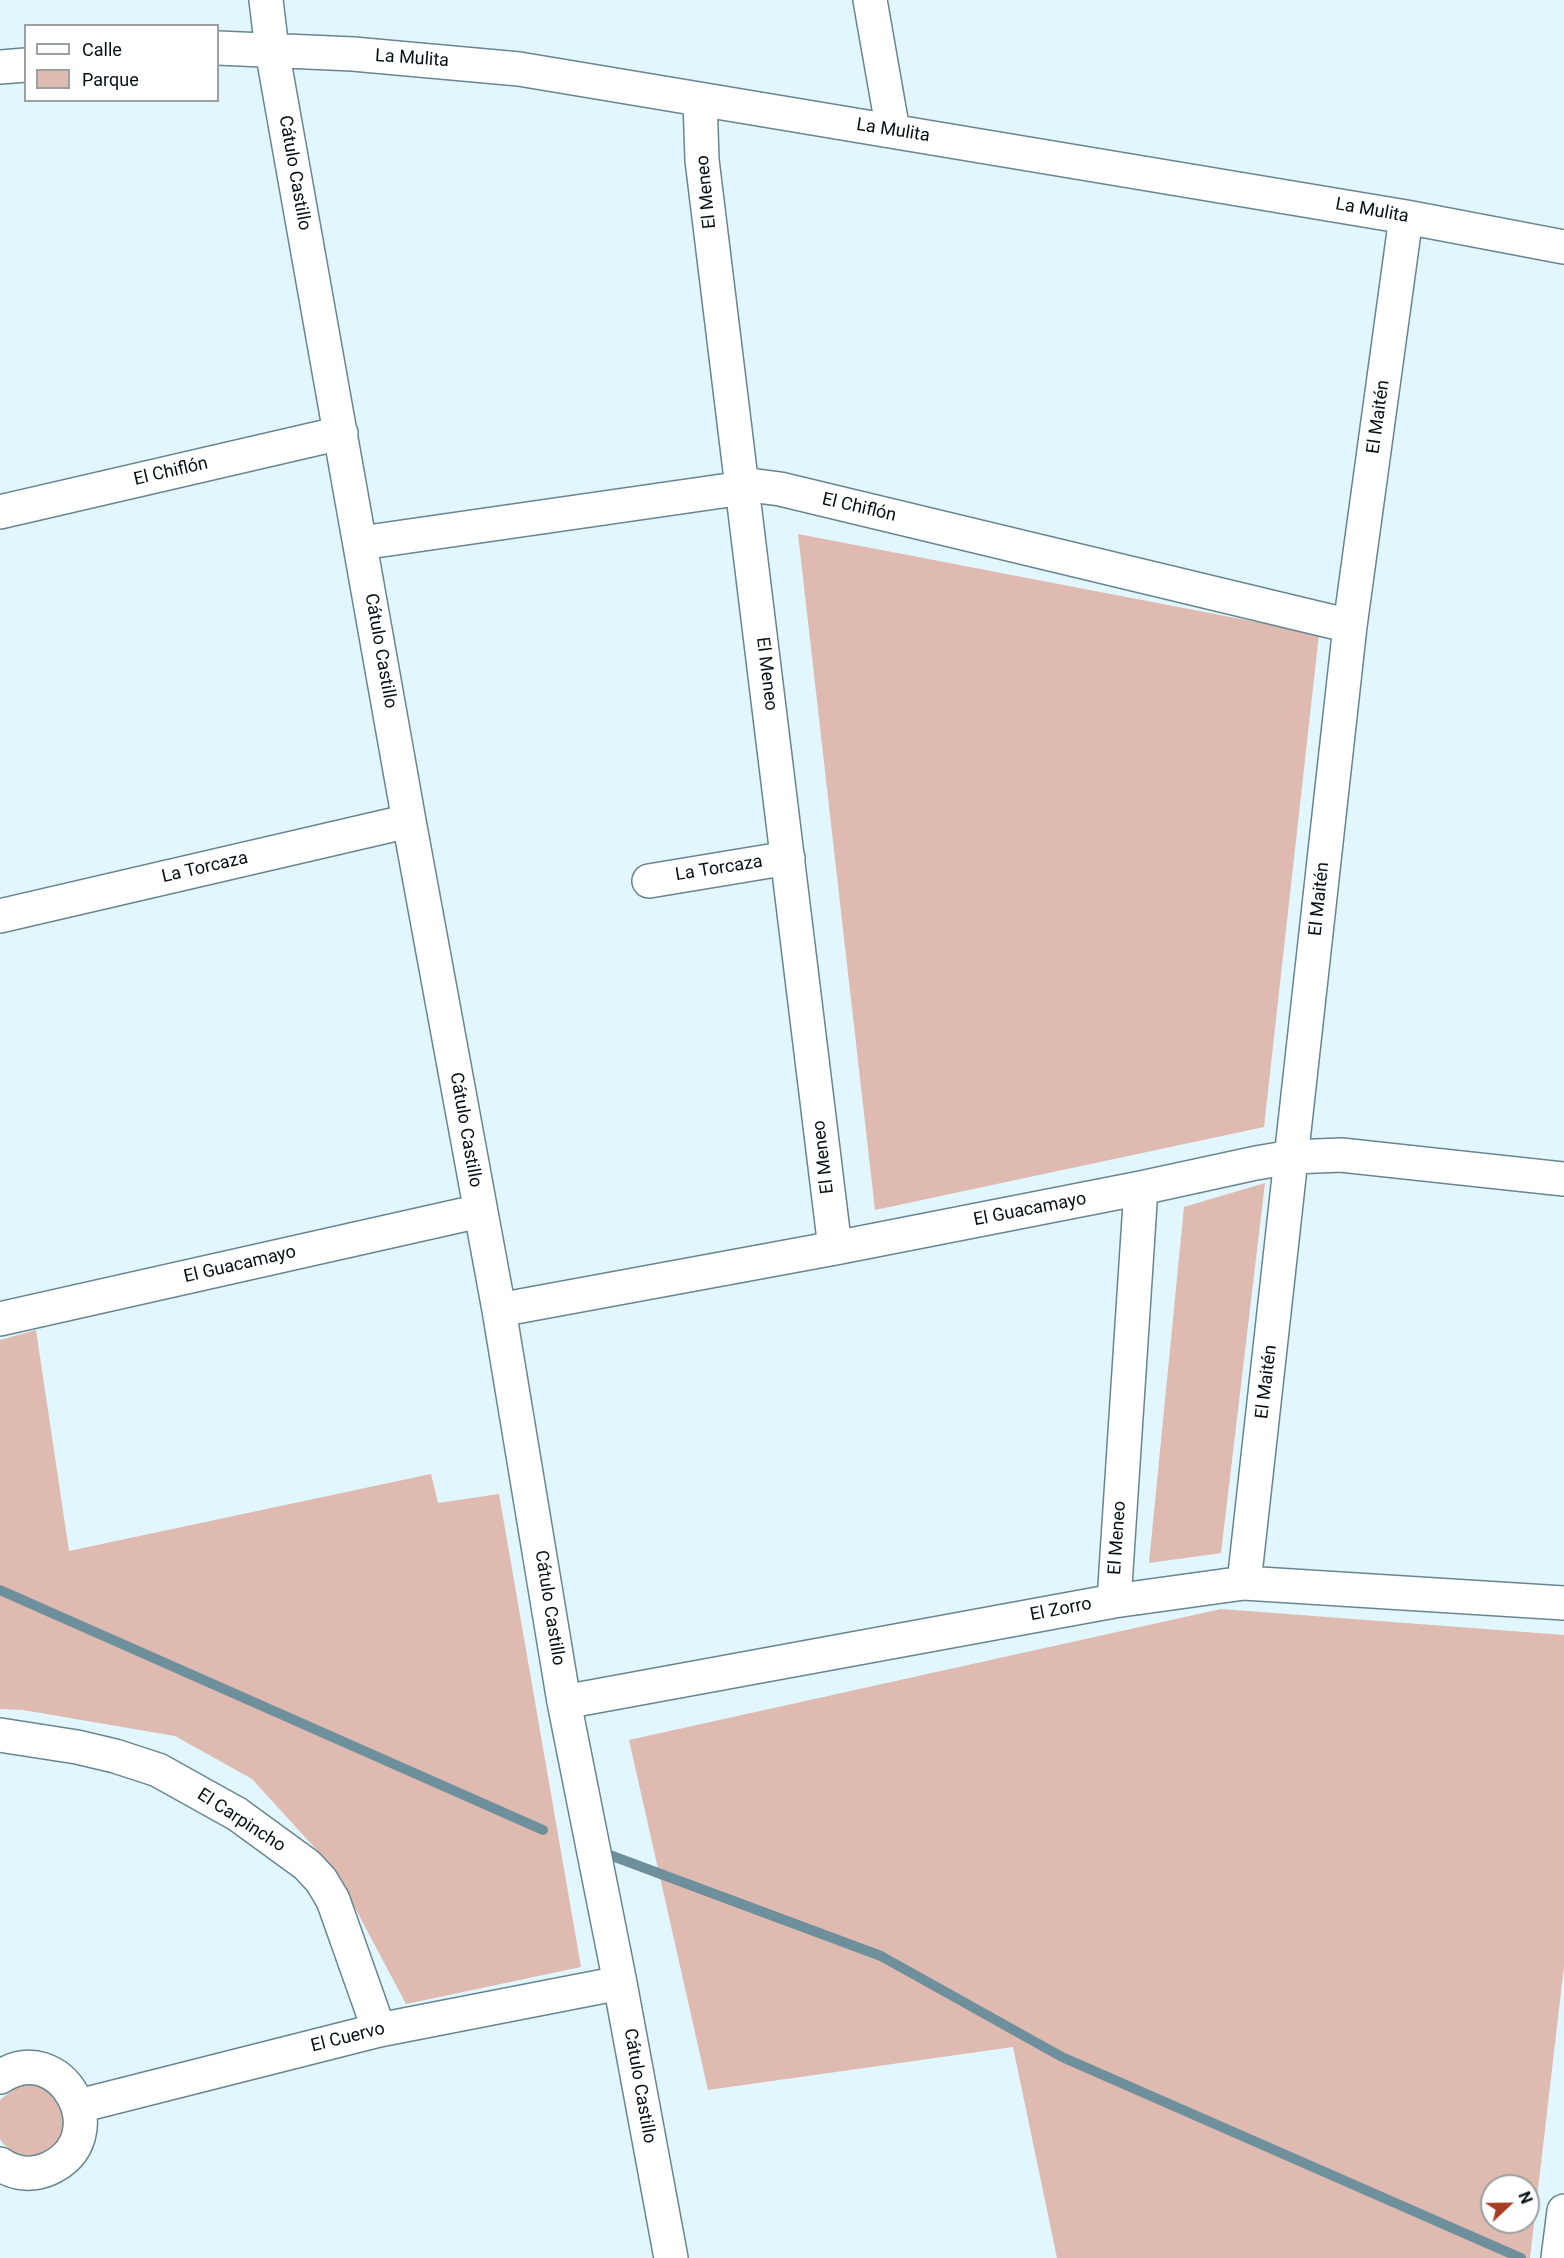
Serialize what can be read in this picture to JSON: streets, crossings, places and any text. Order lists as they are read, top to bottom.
{
  "streets": {
    "street": [
      "La Mulita",
      "Cátulo Castillo",
      "El Meneo",
      "El Maitén",
      "El Chiflón",
      "La Torcaza",
      "El Guacamayo",
      "El Zorro",
      "El Carpincho",
      "El Cuervo"
    ]
  },
  "crossings": [
    ["La Mulita", "Cátulo Castillo"],
    ["La Mulita", "El Meneo"],
    ["La Mulita", "El Maitén"],
    ["Cátulo Castillo", "El Chiflón"],
    ["Cátulo Castillo", "La Torcaza"],
    ["Cátulo Castillo", "El Guacamayo"],
    ["Cátulo Castillo", "El Zorro"],
    ["Cátulo Castillo", "El Cuervo"],
    ["El Meneo", "El Chiflón"],
    ["El Meneo", "La Torcaza"],
    ["El Meneo", "El Guacamayo"],
    ["El Meneo", "El Zorro"],
    ["El Maitén", "El Chiflón"],
    ["El Maitén", "El Guacamayo"],
    ["El Maitén", "El Zorro"],
    ["El Carpincho", "El Cuervo"]
  ],
  "legend": ["Calle", "Parque"],
  "north": "right"
}
